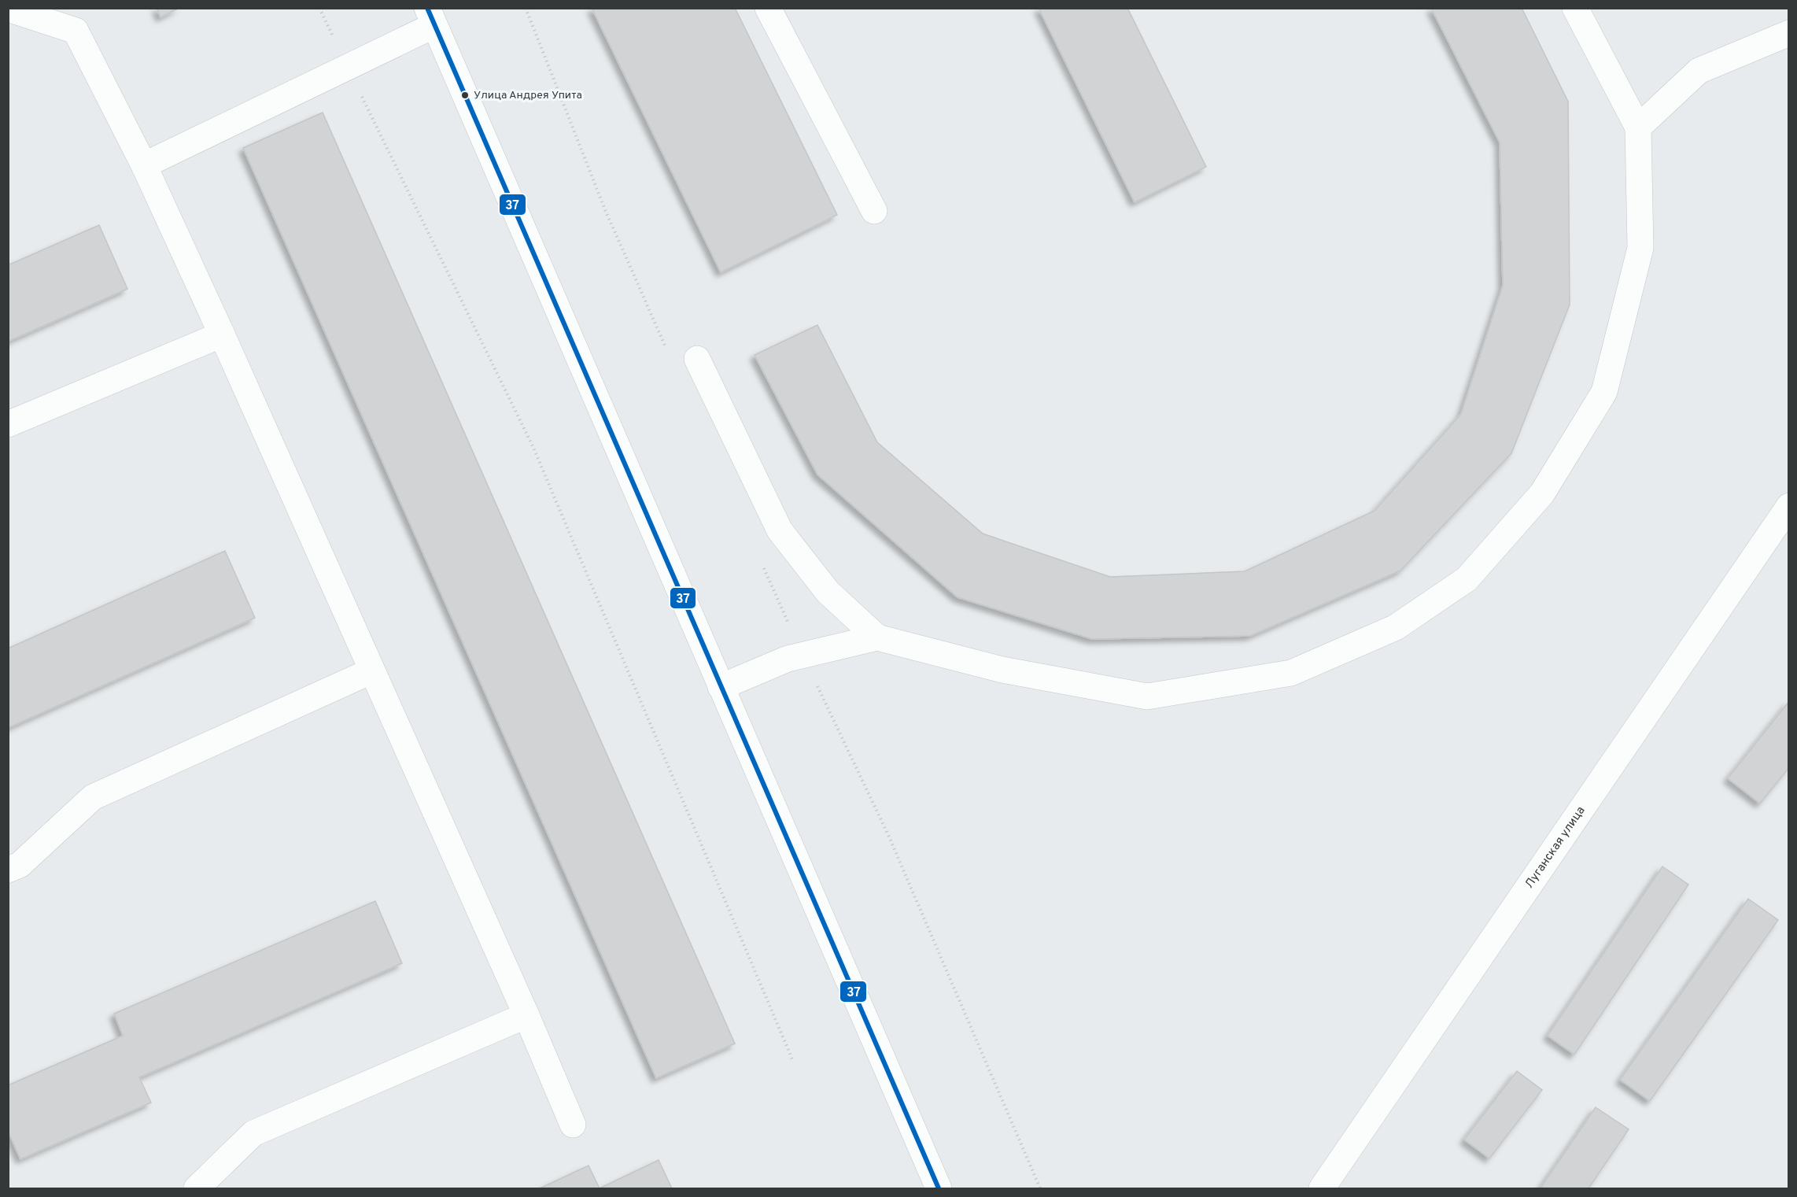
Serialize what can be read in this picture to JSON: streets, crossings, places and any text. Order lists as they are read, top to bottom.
{
  "streets": {
    "street": ["Луганская улица"]
  },
  "places": ["Улица Андрея Упита"],
  "lines": ["transit line 37"]
}
